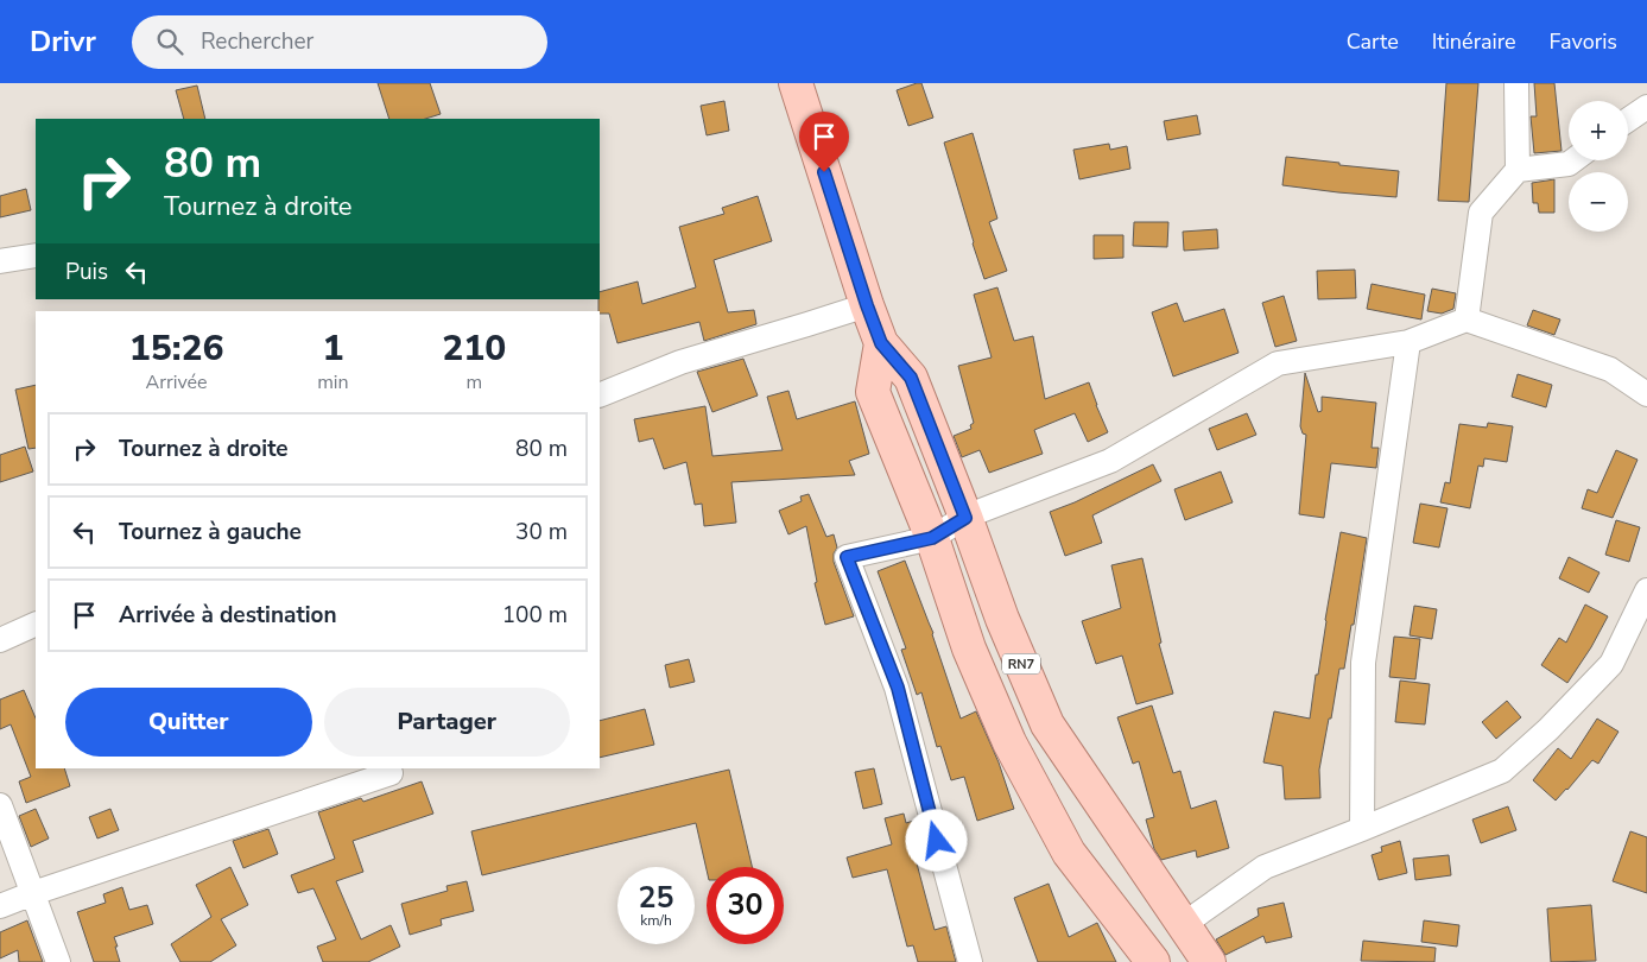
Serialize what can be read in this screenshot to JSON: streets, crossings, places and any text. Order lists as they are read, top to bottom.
{
  "streets": {
    "main road": ["RN7"]
  },
  "page": {
    "header": "Drivr",
    "search": "Rechercher",
    "nav": ["Carte", "Itinéraire", "Favoris"],
    "map_buttons": ["+", "−"],
    "turn": ["80 m", "Tournez à droite"],
    "then": "Puis",
    "eta": [
      "15:26",
      "Arrivée",
      "1",
      "min",
      "210",
      "m"
    ],
    "list": [
      {
        "name": "Tournez à droite",
        "value": "80 m"
      },
      {
        "name": "Tournez à gauche",
        "value": "30 m"
      },
      {
        "name": "Arrivée à destination",
        "value": "100 m"
      }
    ],
    "buttons": ["Quitter", "Partager"],
    "speed": "25 km/h",
    "limit": "30"
  }
}
